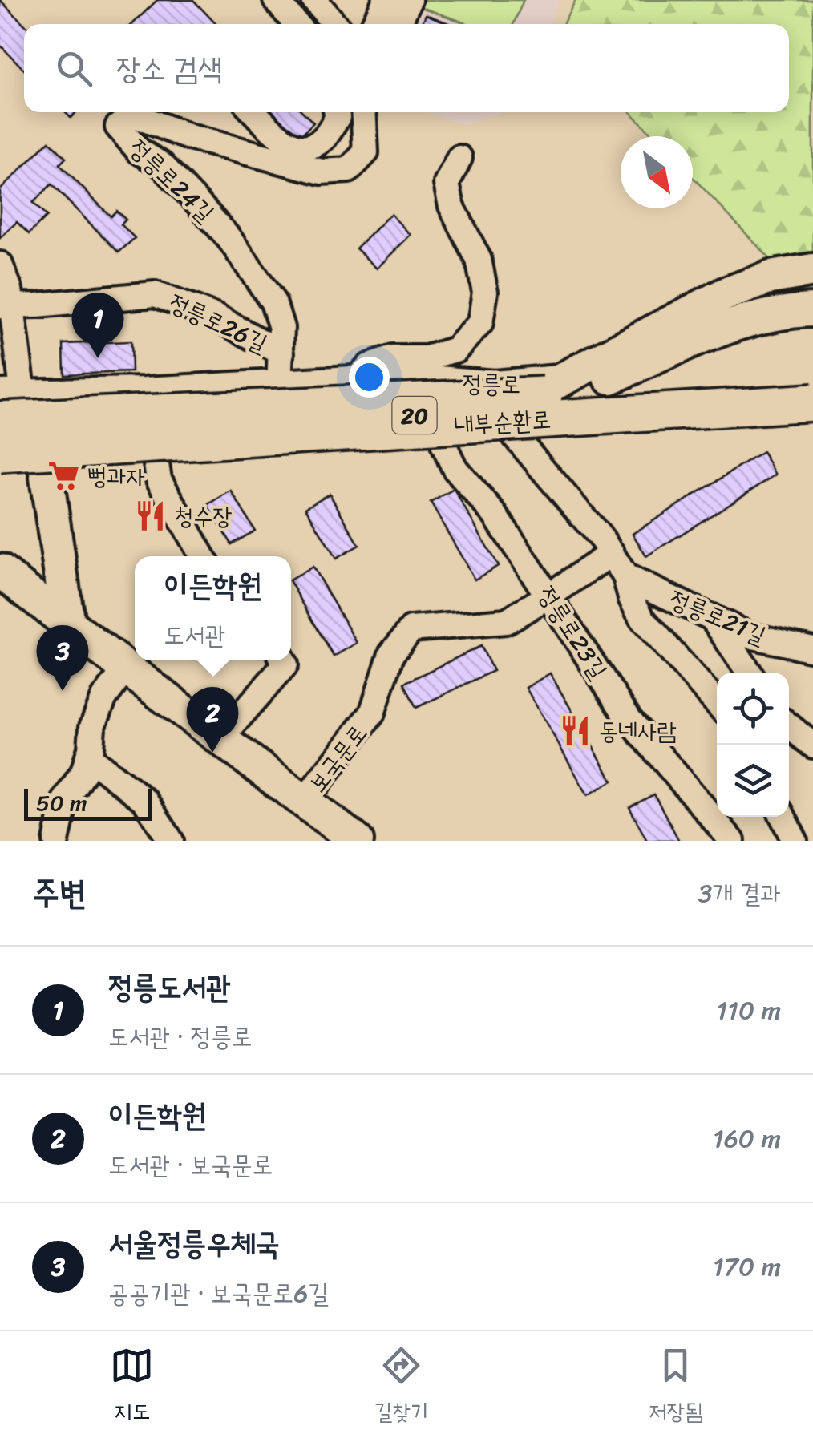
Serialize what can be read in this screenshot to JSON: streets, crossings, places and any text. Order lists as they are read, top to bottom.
{
  "streets": {
    "highway": ["내부순환로"],
    "main road": ["정릉로", "20", "보국문로"],
    "street": [
      "정릉로24길",
      "정릉로26길",
      "정릉로21길",
      "정릉로23길"
    ]
  },
  "crossings": [
    ["정릉로24길", "정릉로26길"],
    ["정릉로24길", "정릉로"],
    ["정릉로", "내부순환로"],
    ["정릉로", "정릉로21길"],
    ["정릉로", "정릉로23길"],
    ["정릉로23길", "보국문로"]
  ],
  "places": {
    "supermarket": ["뻥과자"],
    "restaurant": ["청수장", "동네사람"]
  },
  "scale_bar": "50 m",
  "north": "bottom right",
  "page": {
    "search": "장소 검색",
    "pins": ["1", "3", "2"],
    "popup": ["이든학원", "도서관"],
    "scale": "50 m",
    "heading": ["주변", "3개 결과"],
    "list": [
      {
        "mark": "1",
        "name": "정릉도서관",
        "note": "도서관 · 정릉로",
        "value": "110 m"
      },
      {
        "mark": "2",
        "name": "이든학원",
        "note": "도서관 · 보국문로",
        "value": "160 m"
      },
      {
        "mark": "3",
        "name": "서울정릉우체국",
        "note": "공공기관 · 보국문로6길",
        "value": "170 m"
      }
    ],
    "nav": ["지도", "길찾기", "저장됨"]
  }
}
